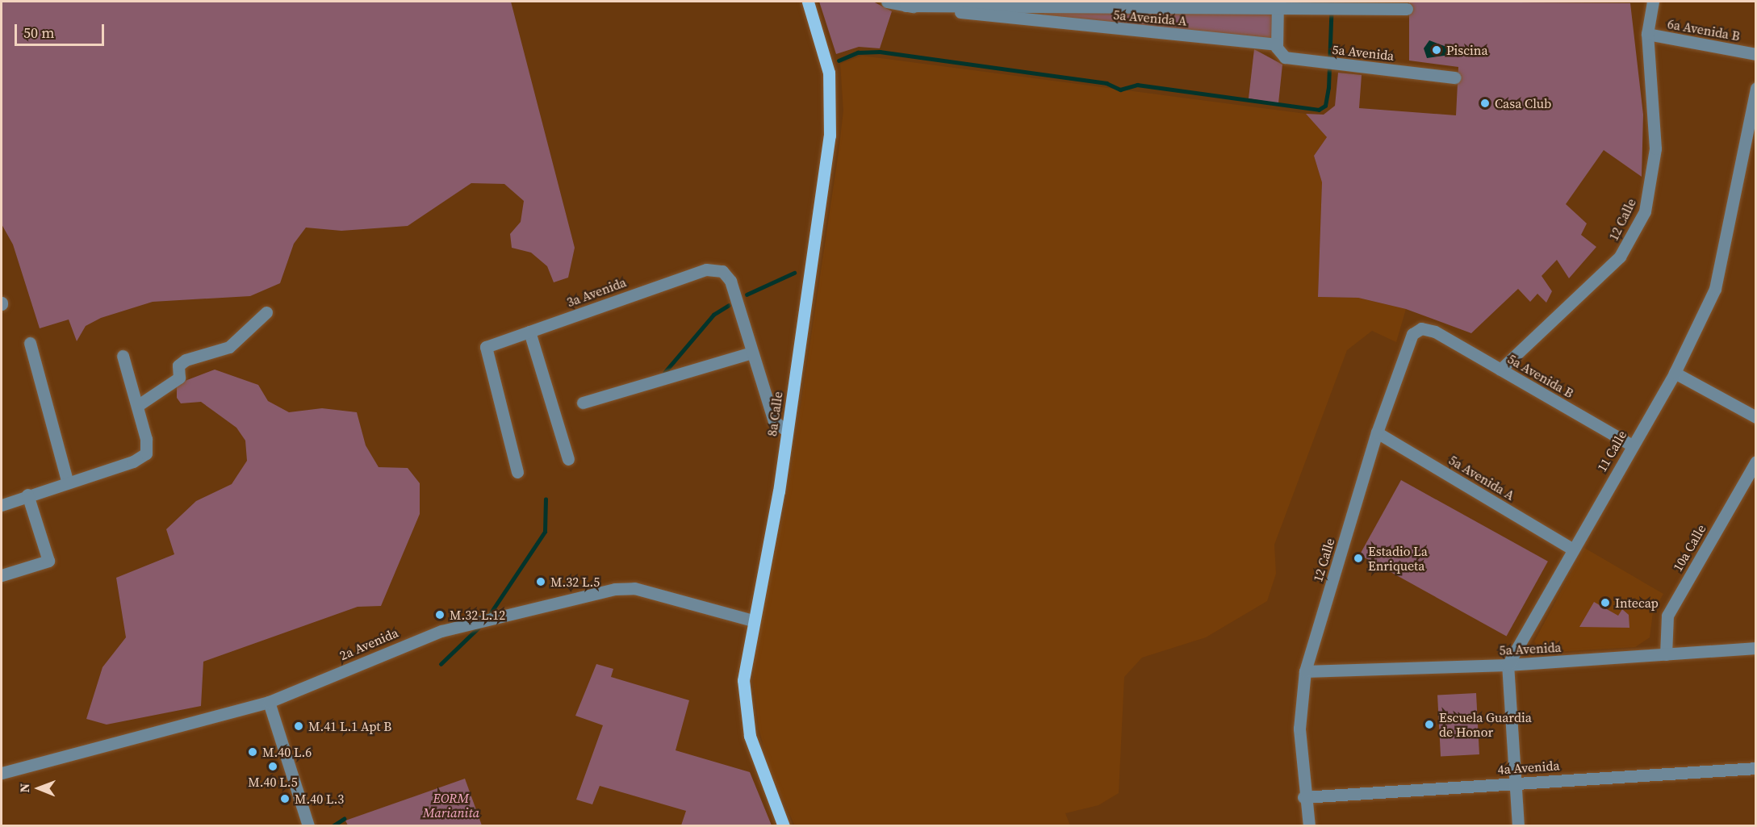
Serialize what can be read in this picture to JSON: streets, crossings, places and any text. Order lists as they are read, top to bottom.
{
  "streets": {
    "main road": ["8a Calle"],
    "street": [
      "5a Avenida A",
      "6a Avenida B",
      "5a Avenida",
      "12 Calle",
      "3a Avenida",
      "5a Avenida B",
      "11 Calle",
      "10a Calle",
      "2a Avenida",
      "4a Avenida"
    ]
  },
  "crossings": [
    ["5a Avenida A", "5a Avenida"],
    ["5a Avenida A", "12 Calle"],
    ["5a Avenida A", "11 Calle"],
    ["6a Avenida B", "12 Calle"],
    ["5a Avenida", "12 Calle"],
    ["5a Avenida", "11 Calle"],
    ["5a Avenida", "10a Calle"],
    ["12 Calle", "5a Avenida B"],
    ["12 Calle", "4a Avenida"],
    ["5a Avenida B", "11 Calle"],
    ["8a Calle", "2a Avenida"]
  ],
  "parks": ["EORM Marianita"],
  "places": [
    "Piscina",
    "Casa Club",
    "Estadio La Enriqueta",
    "M.32 L.5",
    "Intecap",
    "M.32 L.12",
    "Escuela Guardia de Honor",
    "M.41 L.1 Apt B",
    "M.40 L.6",
    "M.40 L.5",
    "M.40 L.3"
  ],
  "scale_bar": "50 m",
  "north": "left"
}
